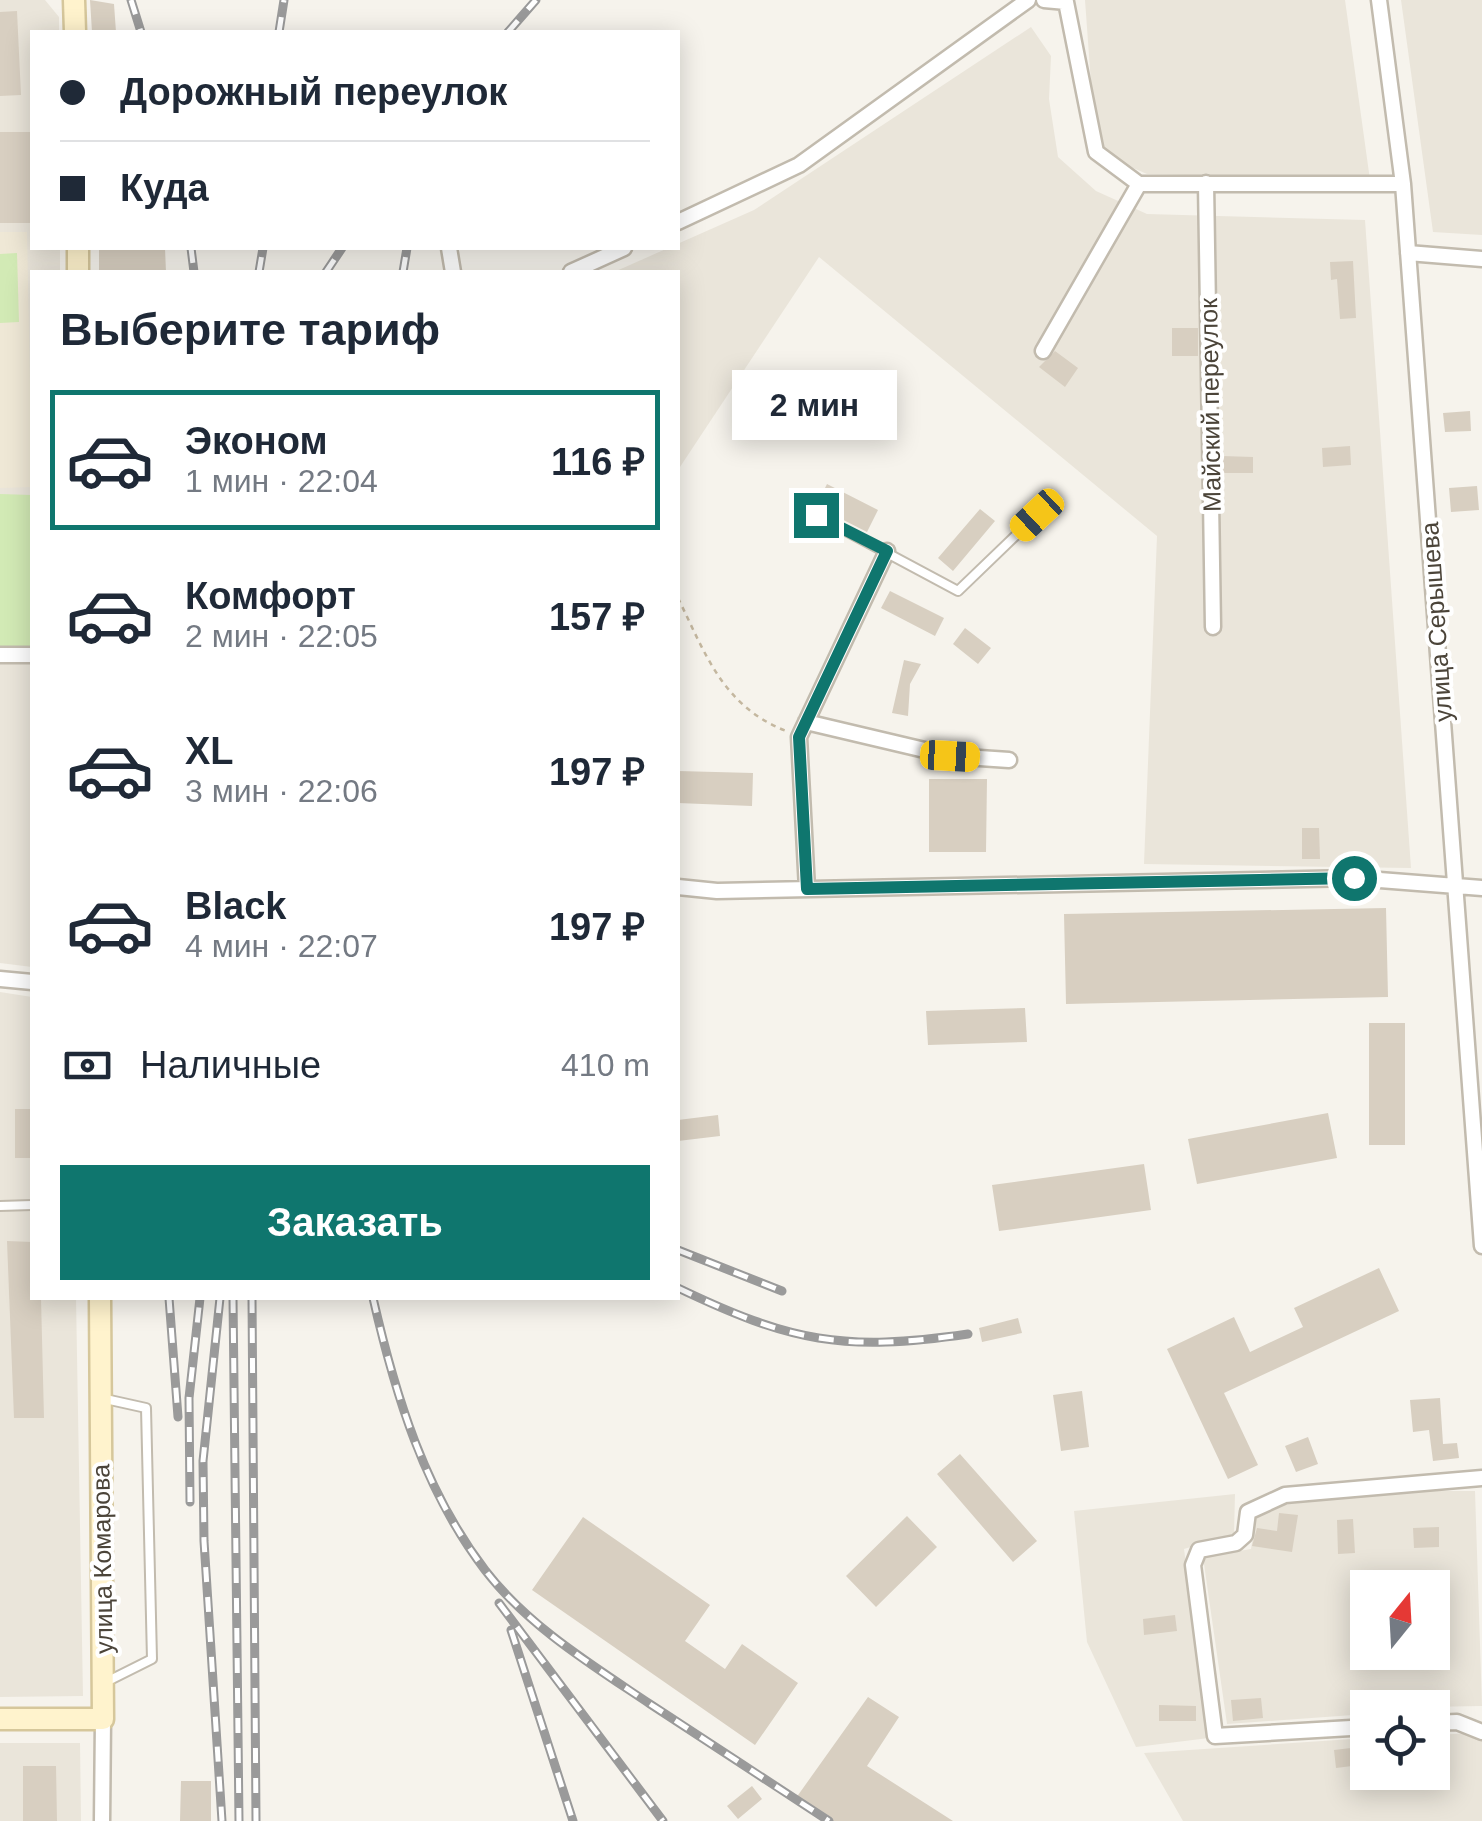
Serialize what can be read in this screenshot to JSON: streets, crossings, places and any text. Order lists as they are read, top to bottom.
{
  "streets": {
    "main road": ["улица Комарова"],
    "street": ["Майский переулок", "улица Серышева"]
  },
  "north": "top",
  "page": {
    "banner": ["Дорожный переулок", "Куда"],
    "heading": "Выберите тариф",
    "bubble": "2 мин",
    "list": [
      {
        "name": "Эконом",
        "note": "1 мин · 22:04",
        "value": "116 ₽"
      },
      {
        "name": "Комфорт",
        "note": "2 мин · 22:05",
        "value": "157 ₽"
      },
      {
        "name": "XL",
        "note": "3 мин · 22:06",
        "value": "197 ₽"
      },
      {
        "name": "Black",
        "note": "4 мин · 22:07",
        "value": "197 ₽"
      }
    ],
    "pay": ["Наличные", "410 m"],
    "buttons": "Заказать"
  }
}
